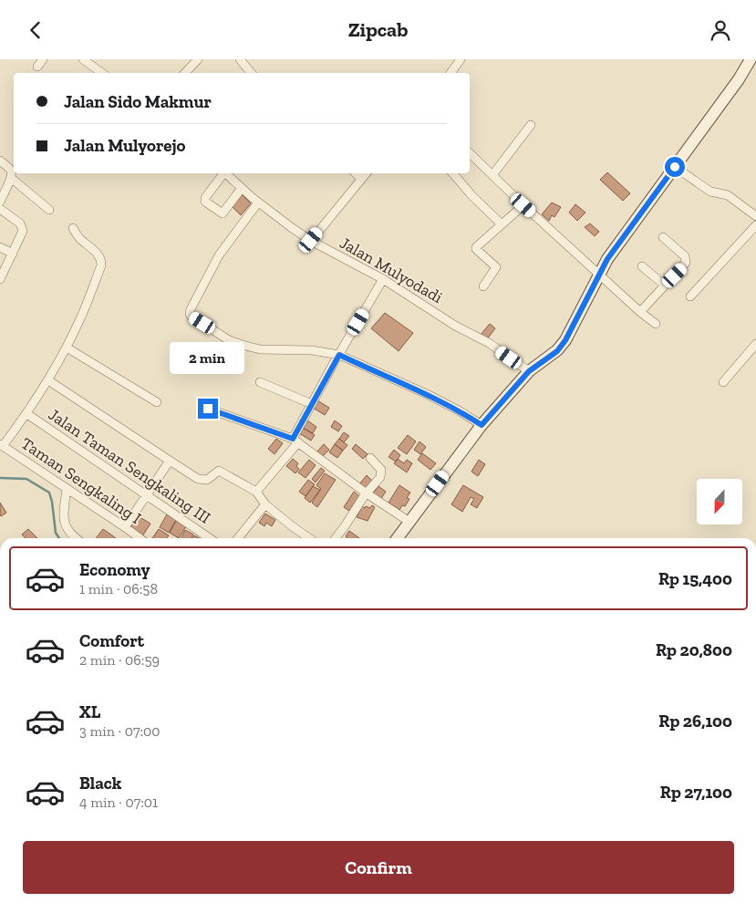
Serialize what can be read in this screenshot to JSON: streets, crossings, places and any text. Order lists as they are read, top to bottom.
{
  "streets": {
    "street": ["Jalan Mulyodadi", "Jalan Taman Sengkaling III", "Taman Sengkaling I"]
  },
  "north": "bottom",
  "page": {
    "header": "Zipcab",
    "banner": ["Jalan Sido Makmur", "Jalan Mulyorejo"],
    "bubble": "2 min",
    "list": [
      {
        "name": "Economy",
        "note": "1 min · 06:58",
        "value": "Rp 15,400"
      },
      {
        "name": "Comfort",
        "note": "2 min · 06:59",
        "value": "Rp 20,800"
      },
      {
        "name": "XL",
        "note": "3 min · 07:00",
        "value": "Rp 26,100"
      },
      {
        "name": "Black",
        "note": "4 min · 07:01",
        "value": "Rp 27,100"
      }
    ],
    "buttons": "Confirm"
  }
}
